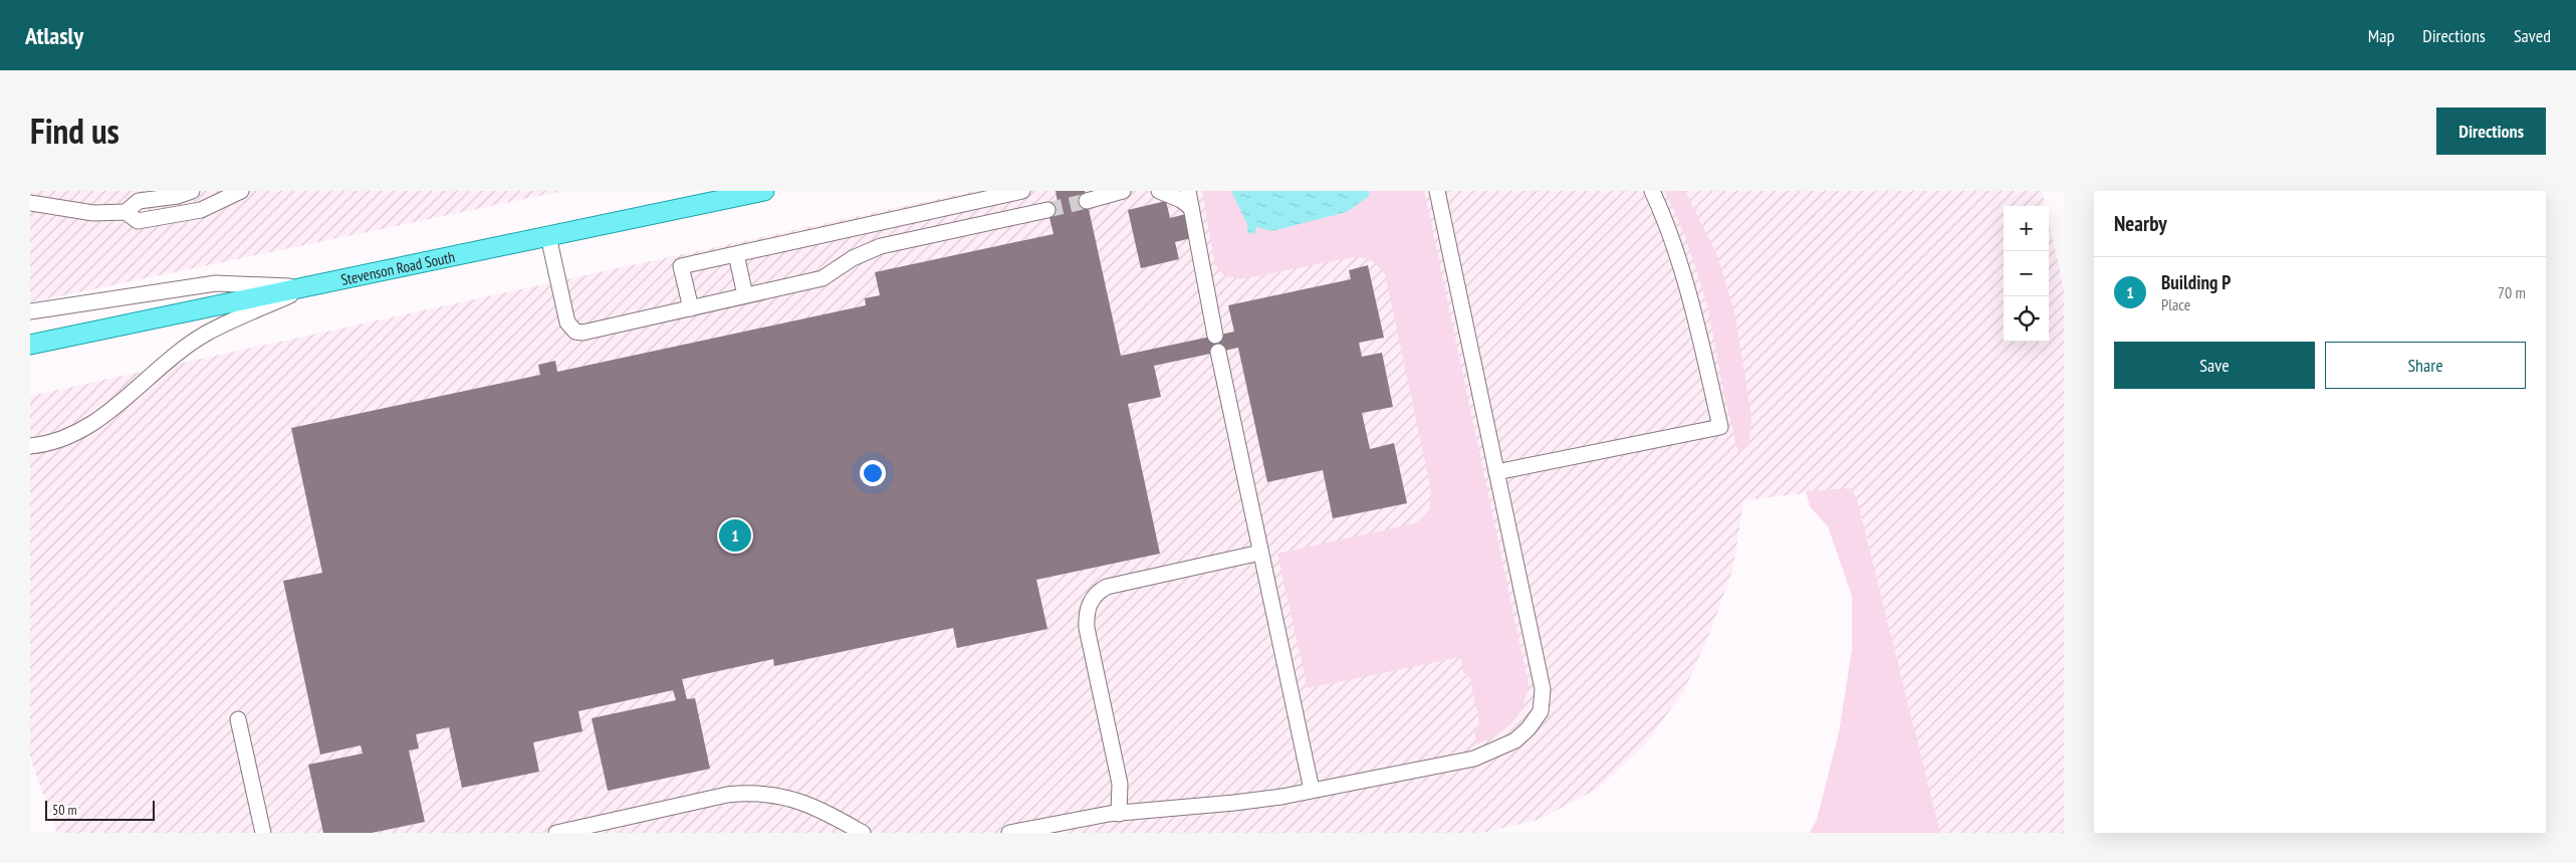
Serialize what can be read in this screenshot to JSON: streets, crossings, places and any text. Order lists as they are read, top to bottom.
{
  "streets": {
    "main road": ["Stevenson Road South"]
  },
  "scale_bar": "50 m",
  "page": {
    "header": "Atlasly",
    "nav": ["Map", "Directions", "Saved"],
    "title": "Find us",
    "buttons": [
      "Directions",
      ["Save", "Share"]
    ],
    "heading": "Nearby",
    "map_buttons": ["+", "−"],
    "list": [
      {
        "mark": "1",
        "name": "Building P",
        "note": "Place",
        "value": "70 m"
      }
    ],
    "pins": "1",
    "scale": "50 m"
  }
}
